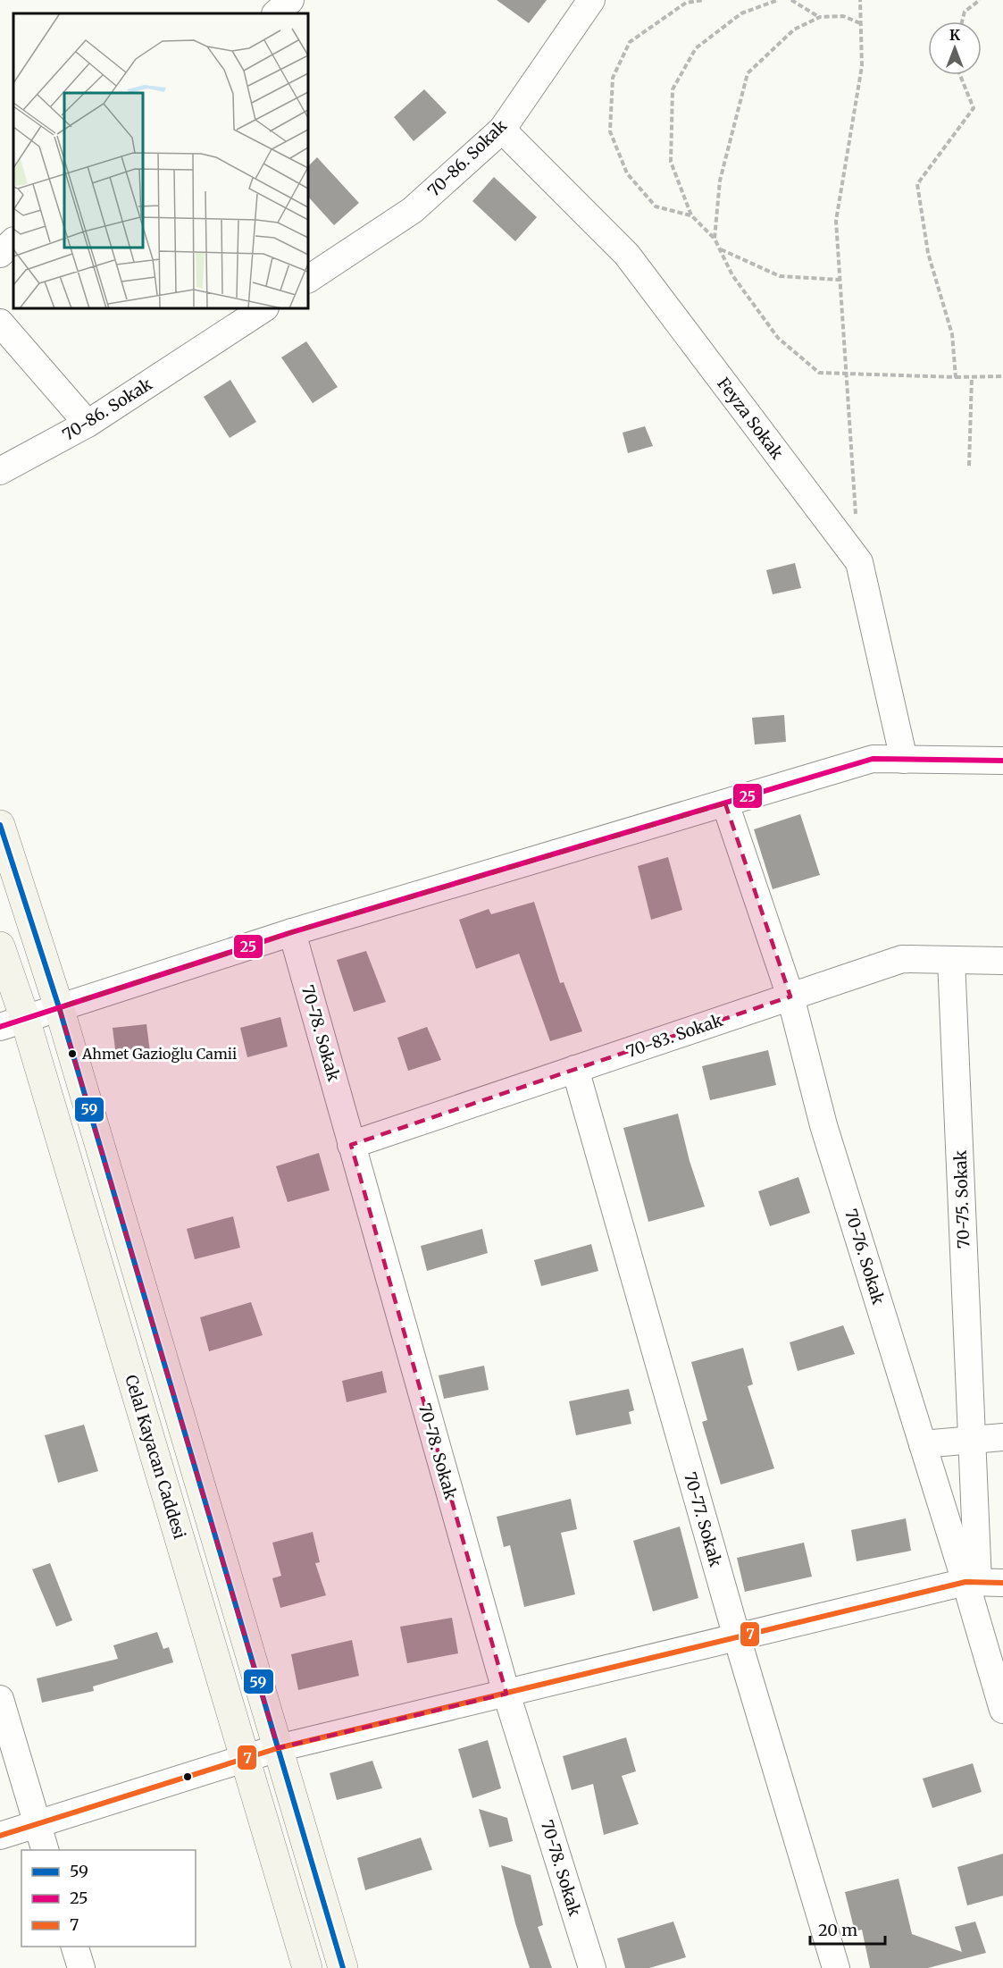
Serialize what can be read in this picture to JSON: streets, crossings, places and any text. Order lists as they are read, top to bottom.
{
  "streets": {
    "street": [
      "70-86. Sokak",
      "Feyza Sokak",
      "70-78. Sokak",
      "70-83. Sokak",
      "70-75. Sokak",
      "70-76. Sokak",
      "Celal Kayacan Caddesi",
      "70-77. Sokak"
    ]
  },
  "crossings": [
    ["70-86. Sokak", "Feyza Sokak"],
    ["70-78. Sokak", "70-83. Sokak"],
    ["70-83. Sokak", "70-75. Sokak"],
    ["70-83. Sokak", "70-76. Sokak"],
    ["70-83. Sokak", "70-77. Sokak"],
    ["70-75. Sokak", "70-76. Sokak"]
  ],
  "places": ["Ahmet Gazioğlu Camii"],
  "lines": ["transit line 25", "transit line 59", "transit line 7"],
  "legend": ["59", "25", "7"],
  "scale_bar": "20 m",
  "north": "top"
}
